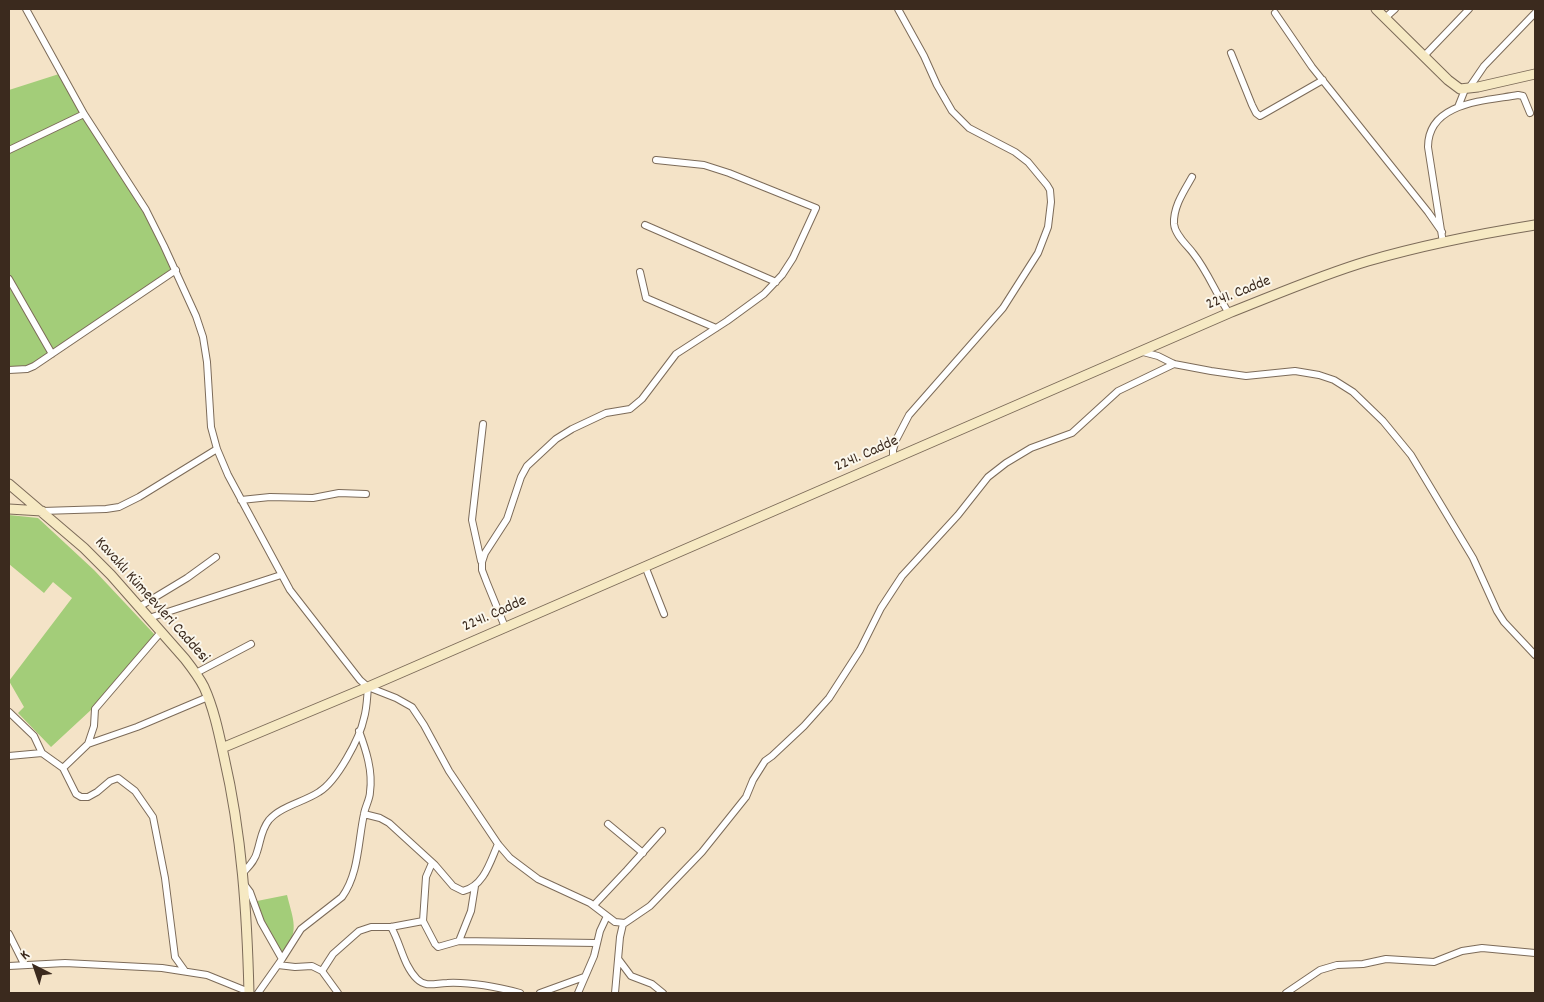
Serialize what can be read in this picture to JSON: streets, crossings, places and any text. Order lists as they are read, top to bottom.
{
  "streets": {
    "street": ["2241. Cadde", "Kavaklı Kümeevleri Caddesi"]
  },
  "crossings": [
    ["2241. Cadde", "Kavaklı Kümeevleri Caddesi"]
  ],
  "north": "top left"
}
